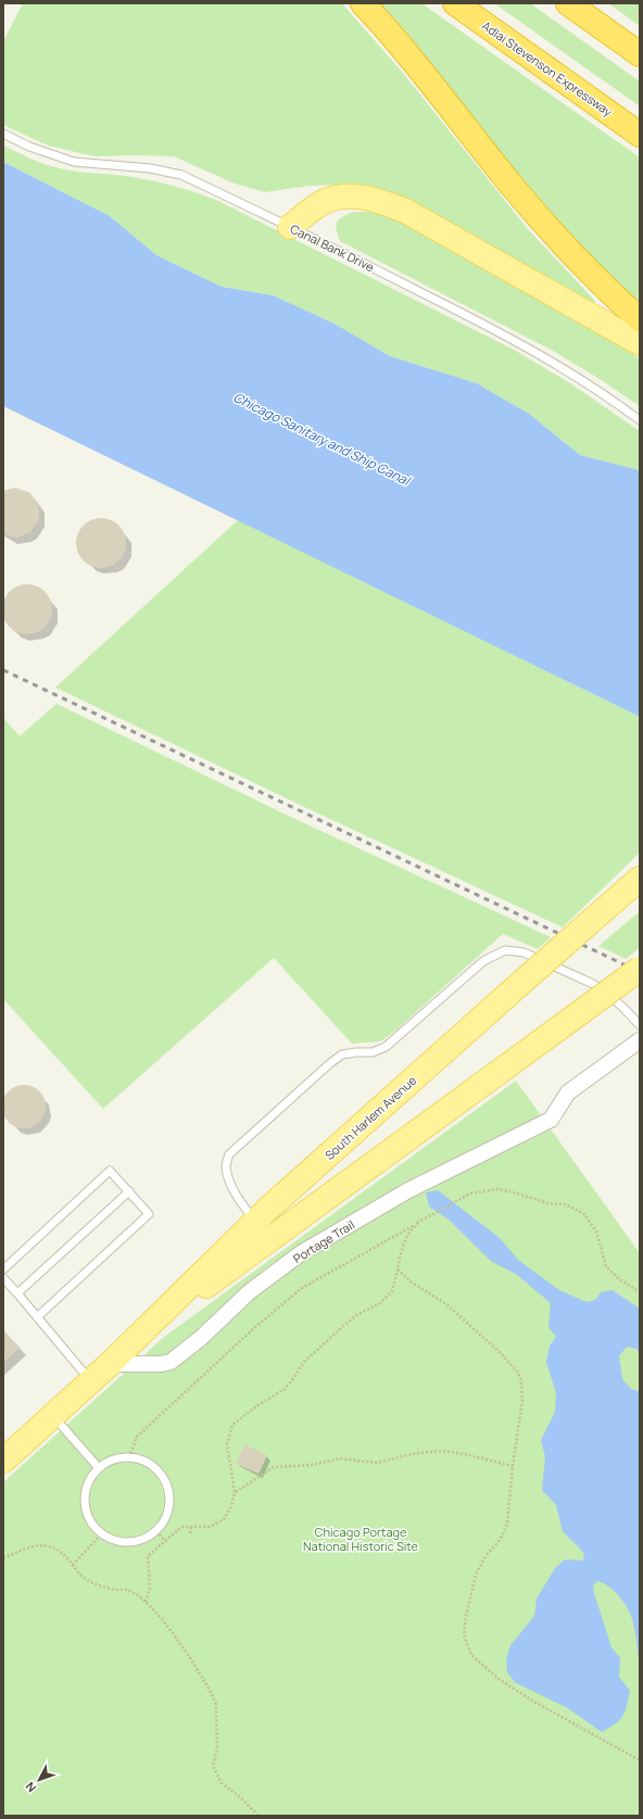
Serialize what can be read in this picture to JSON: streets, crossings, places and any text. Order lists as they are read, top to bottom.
{
  "streets": {
    "highway": ["Adlai Stevenson Expressway"],
    "main road": ["South Harlem Avenue"],
    "street": ["Portage Trail"],
    "lane": ["Canal Bank Drive"]
  },
  "crossings": [
    ["South Harlem Avenue", "Portage Trail"]
  ],
  "water": ["Chicago Sanitary and Ship Canal"],
  "parks": ["Chicago Portage National Historic Site"],
  "north": "bottom left"
}
